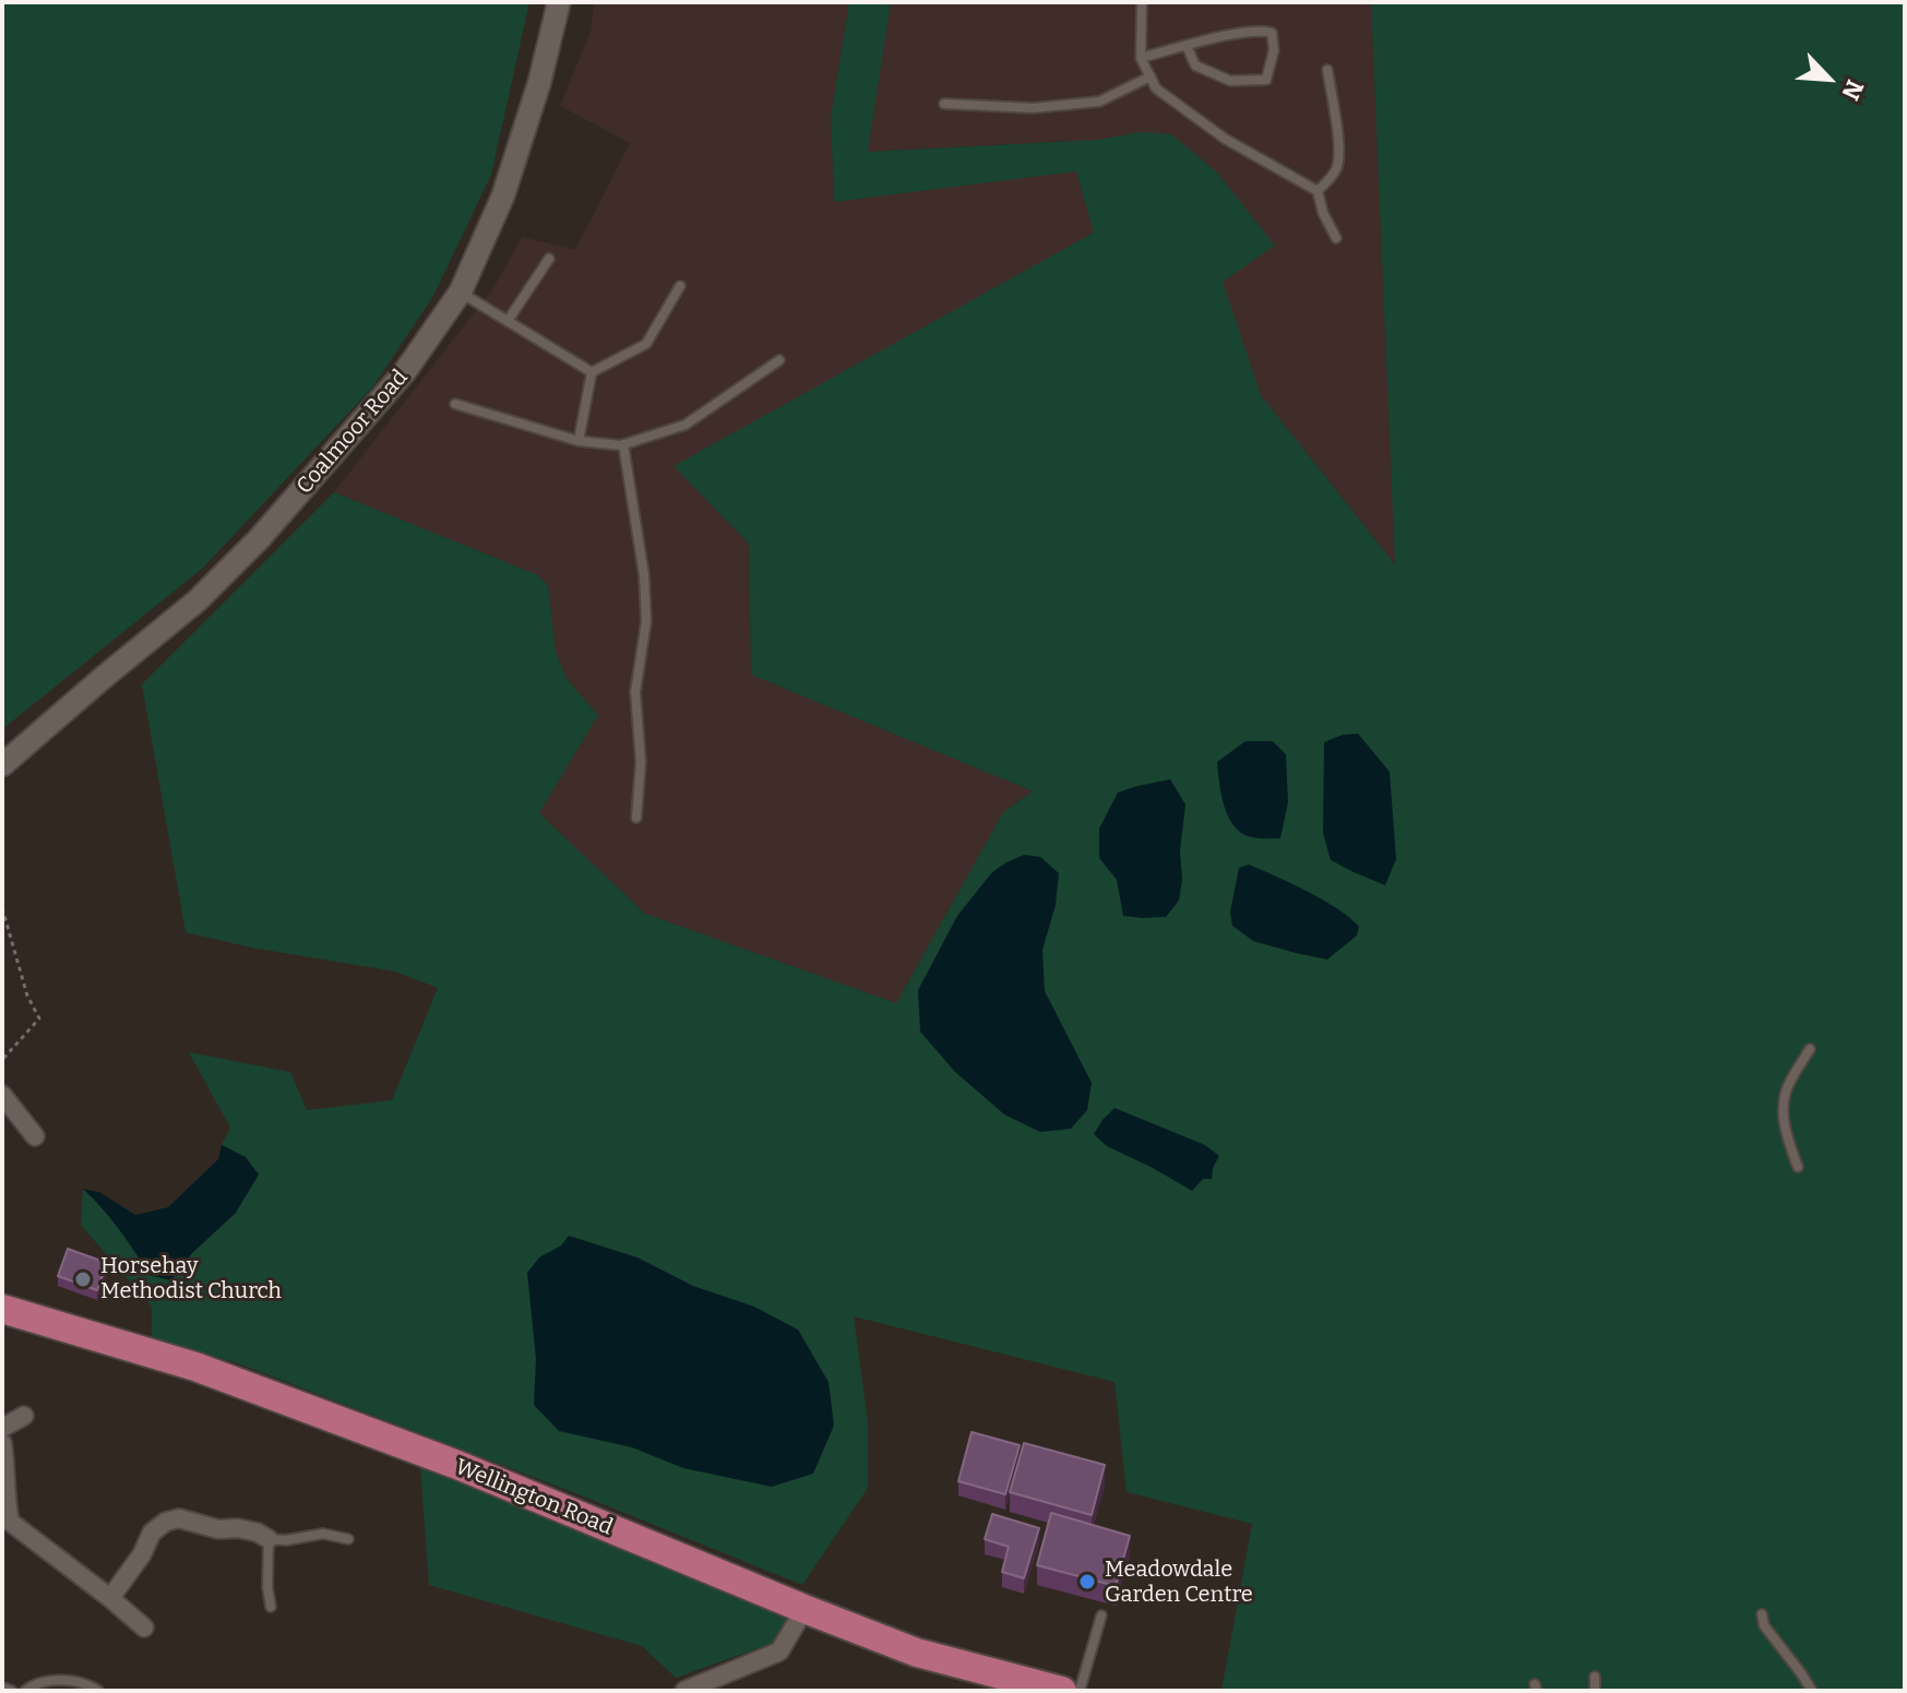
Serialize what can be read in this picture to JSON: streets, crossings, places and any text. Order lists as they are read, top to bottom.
{
  "streets": {
    "main road": ["Wellington Road"],
    "street": ["Coalmoor Road"]
  },
  "places": ["Horsehay Methodist Church", "Meadowdale Garden Centre"],
  "north": "bottom right"
}
